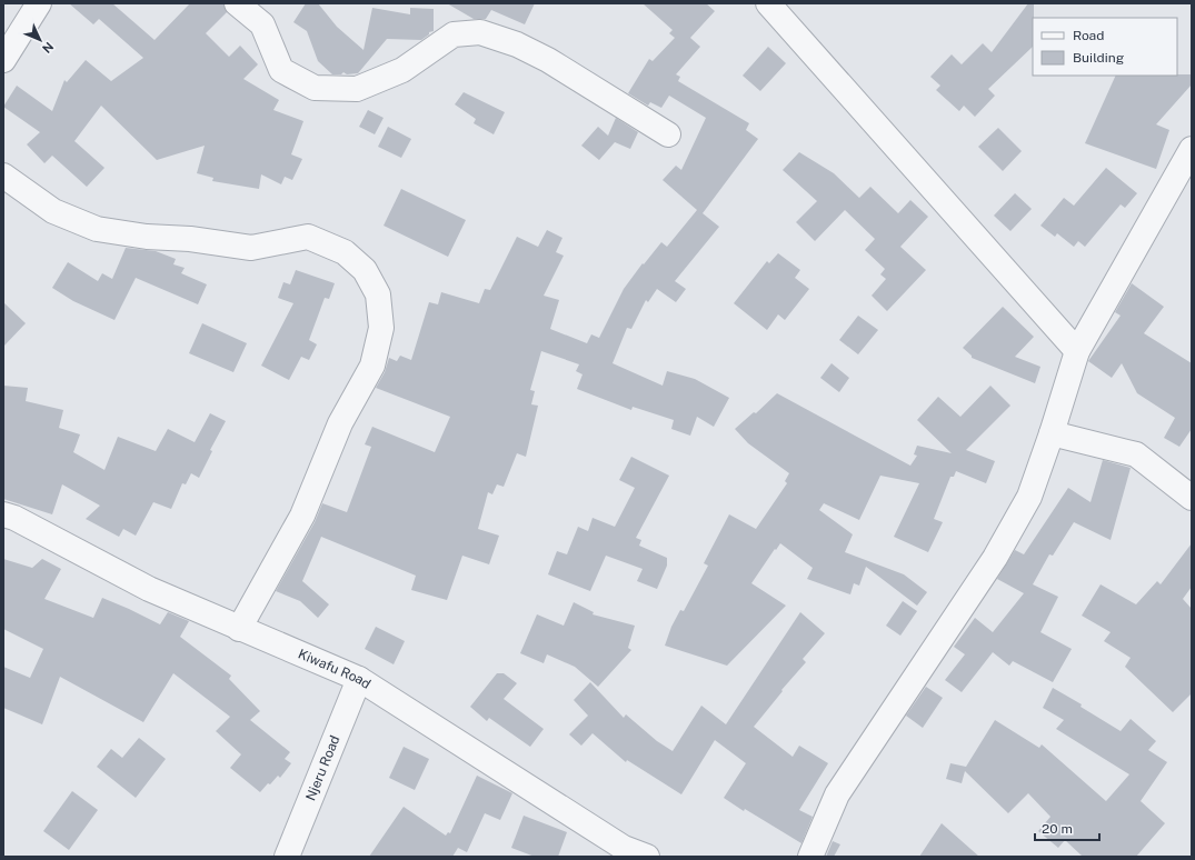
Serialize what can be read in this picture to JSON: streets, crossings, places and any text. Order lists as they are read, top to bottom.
{
  "streets": {
    "street": ["Kiwafu Road", "Njeru Road"]
  },
  "crossings": [
    ["Kiwafu Road", "Njeru Road"]
  ],
  "legend": ["Road", "Building"],
  "scale_bar": "20 m",
  "north": "bottom right"
}
